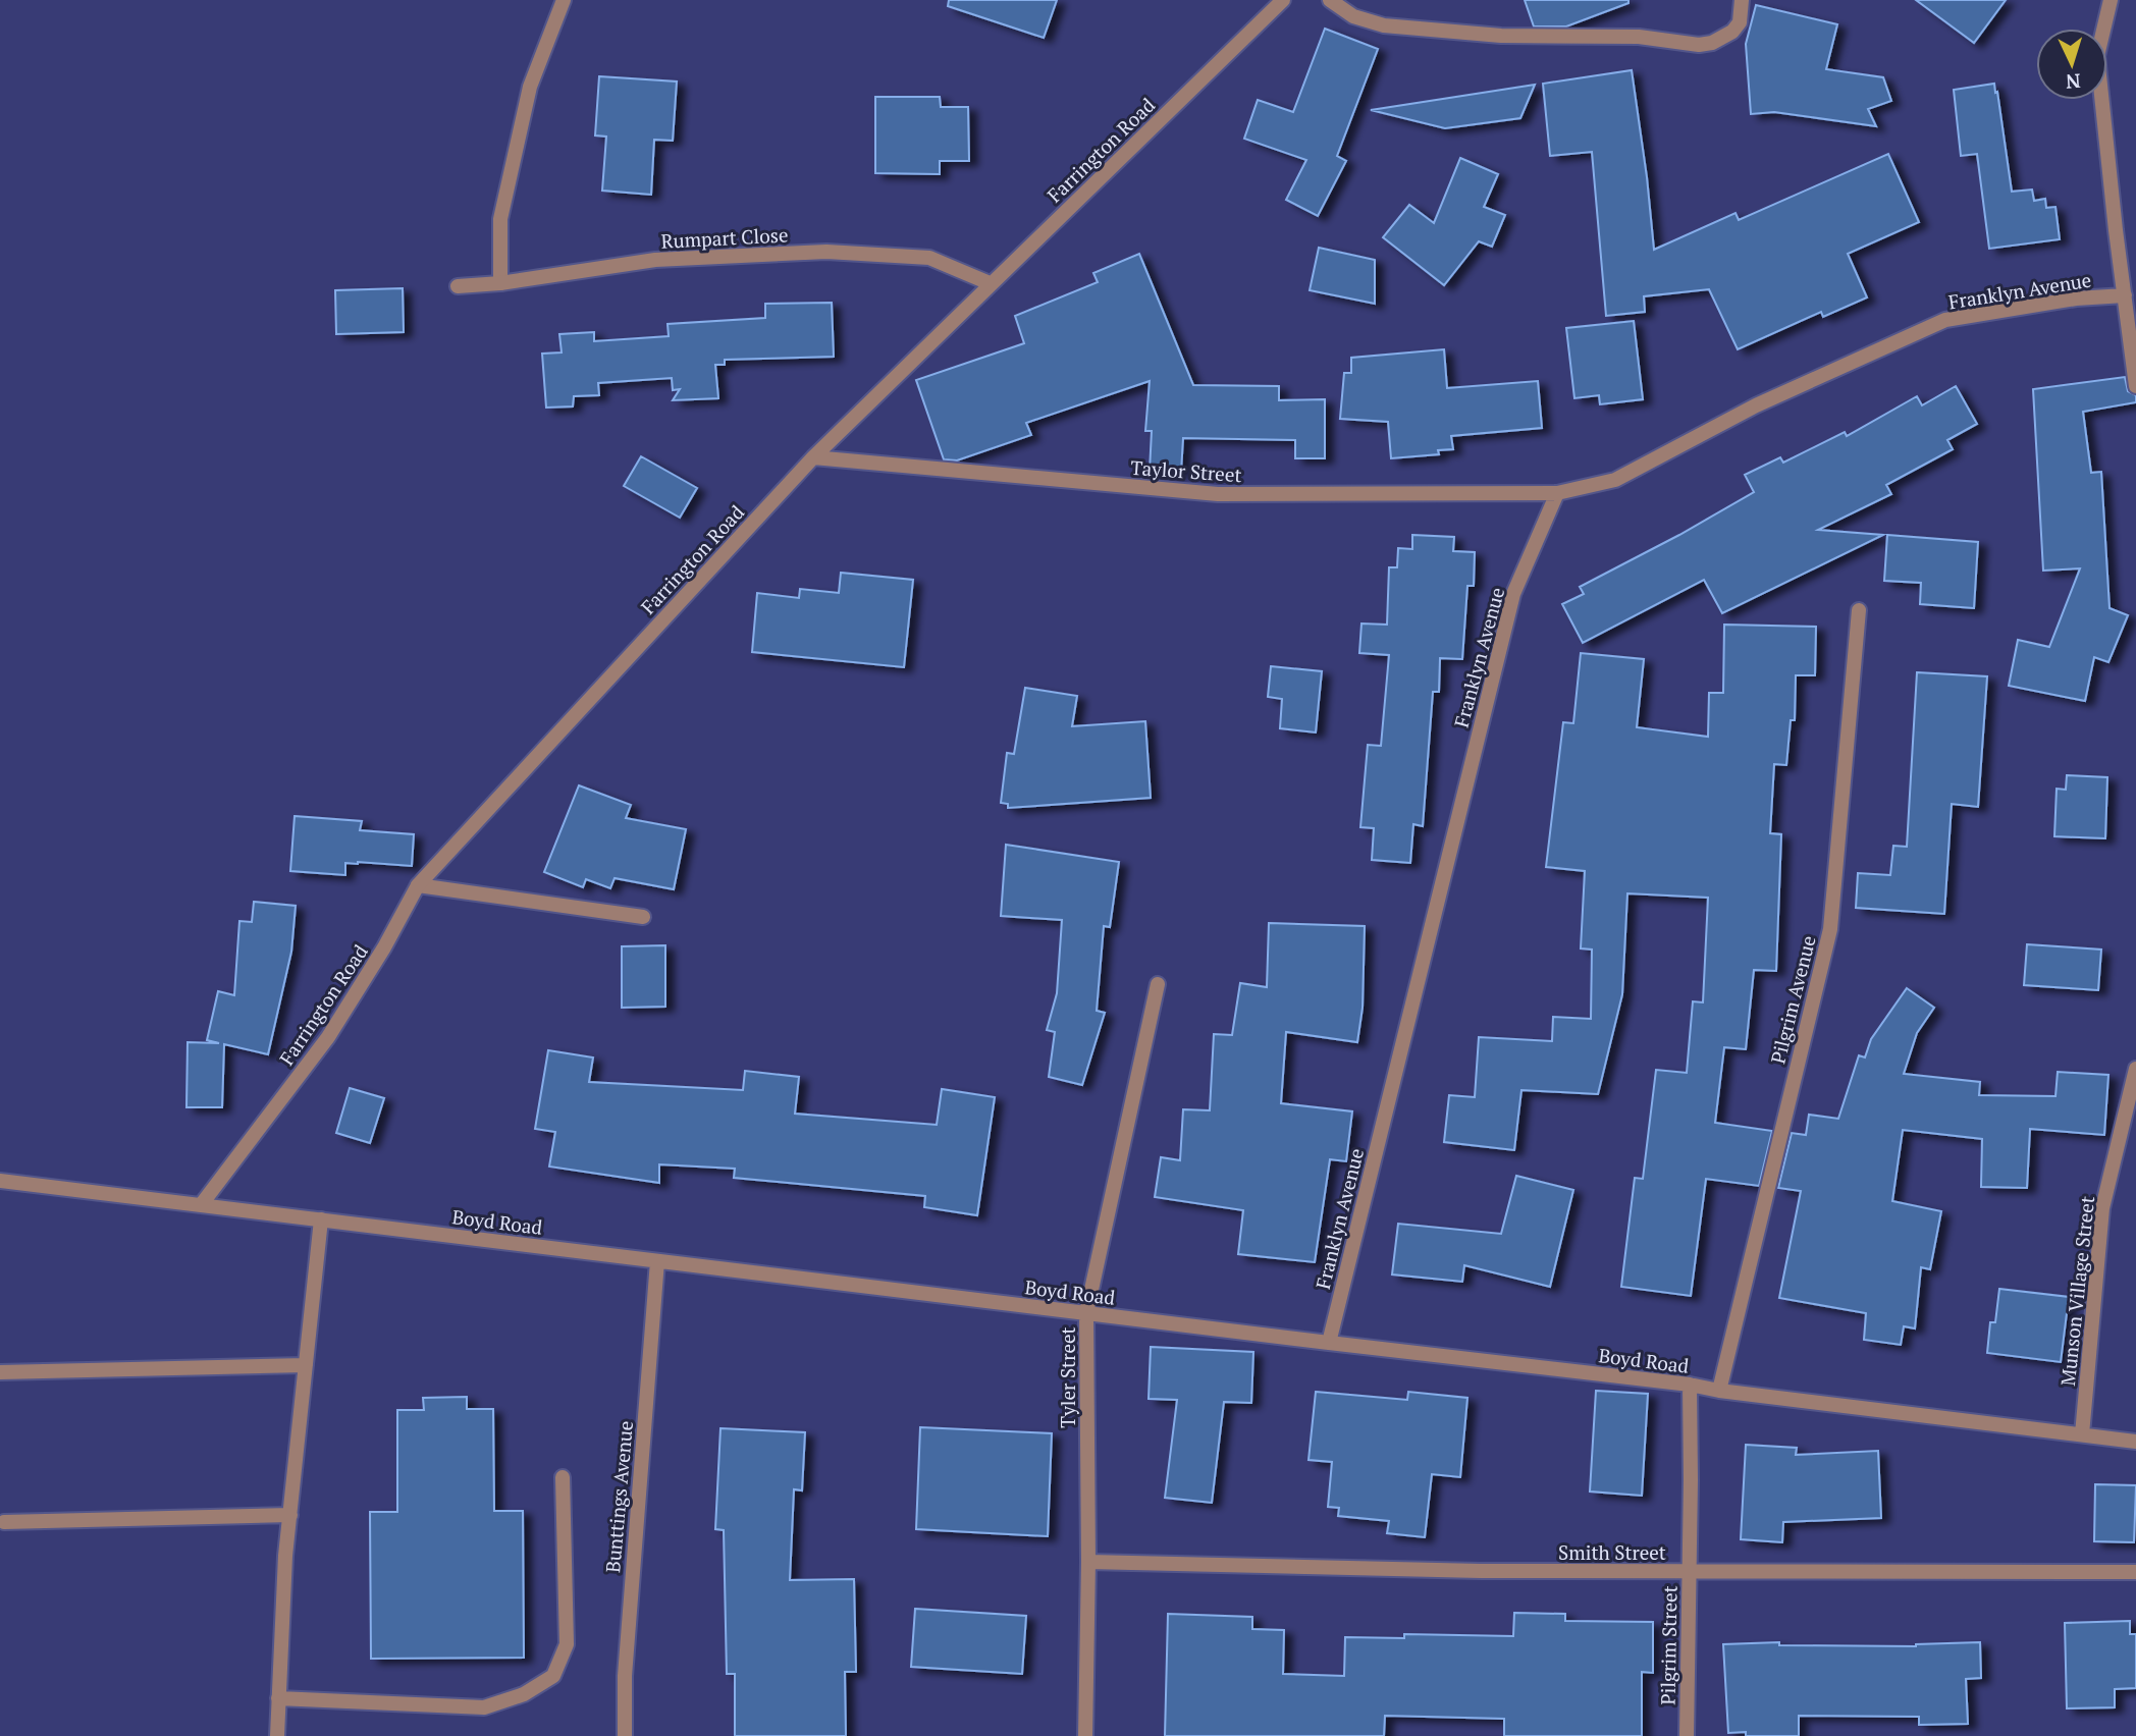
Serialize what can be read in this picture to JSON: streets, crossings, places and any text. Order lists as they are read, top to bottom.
{
  "streets": {
    "street": [
      "Farrington Road",
      "Rumpart Close",
      "Franklyn Avenue",
      "Taylor Street",
      "Pilgrim Avenue",
      "Boyd Road",
      "Munson Village Street",
      "Tyler Street",
      "Bunttings Avenue",
      "Smith Street",
      "Pilgrim Street"
    ]
  },
  "crossings": [
    ["Farrington Road", "Rumpart Close"],
    ["Farrington Road", "Taylor Street"],
    ["Farrington Road", "Boyd Road"],
    ["Franklyn Avenue", "Taylor Street"],
    ["Franklyn Avenue", "Boyd Road"],
    ["Pilgrim Avenue", "Boyd Road"],
    ["Boyd Road", "Munson Village Street"],
    ["Boyd Road", "Tyler Street"],
    ["Boyd Road", "Bunttings Avenue"],
    ["Boyd Road", "Pilgrim Street"],
    ["Tyler Street", "Smith Street"],
    ["Smith Street", "Pilgrim Street"]
  ],
  "north": "bottom"
}
